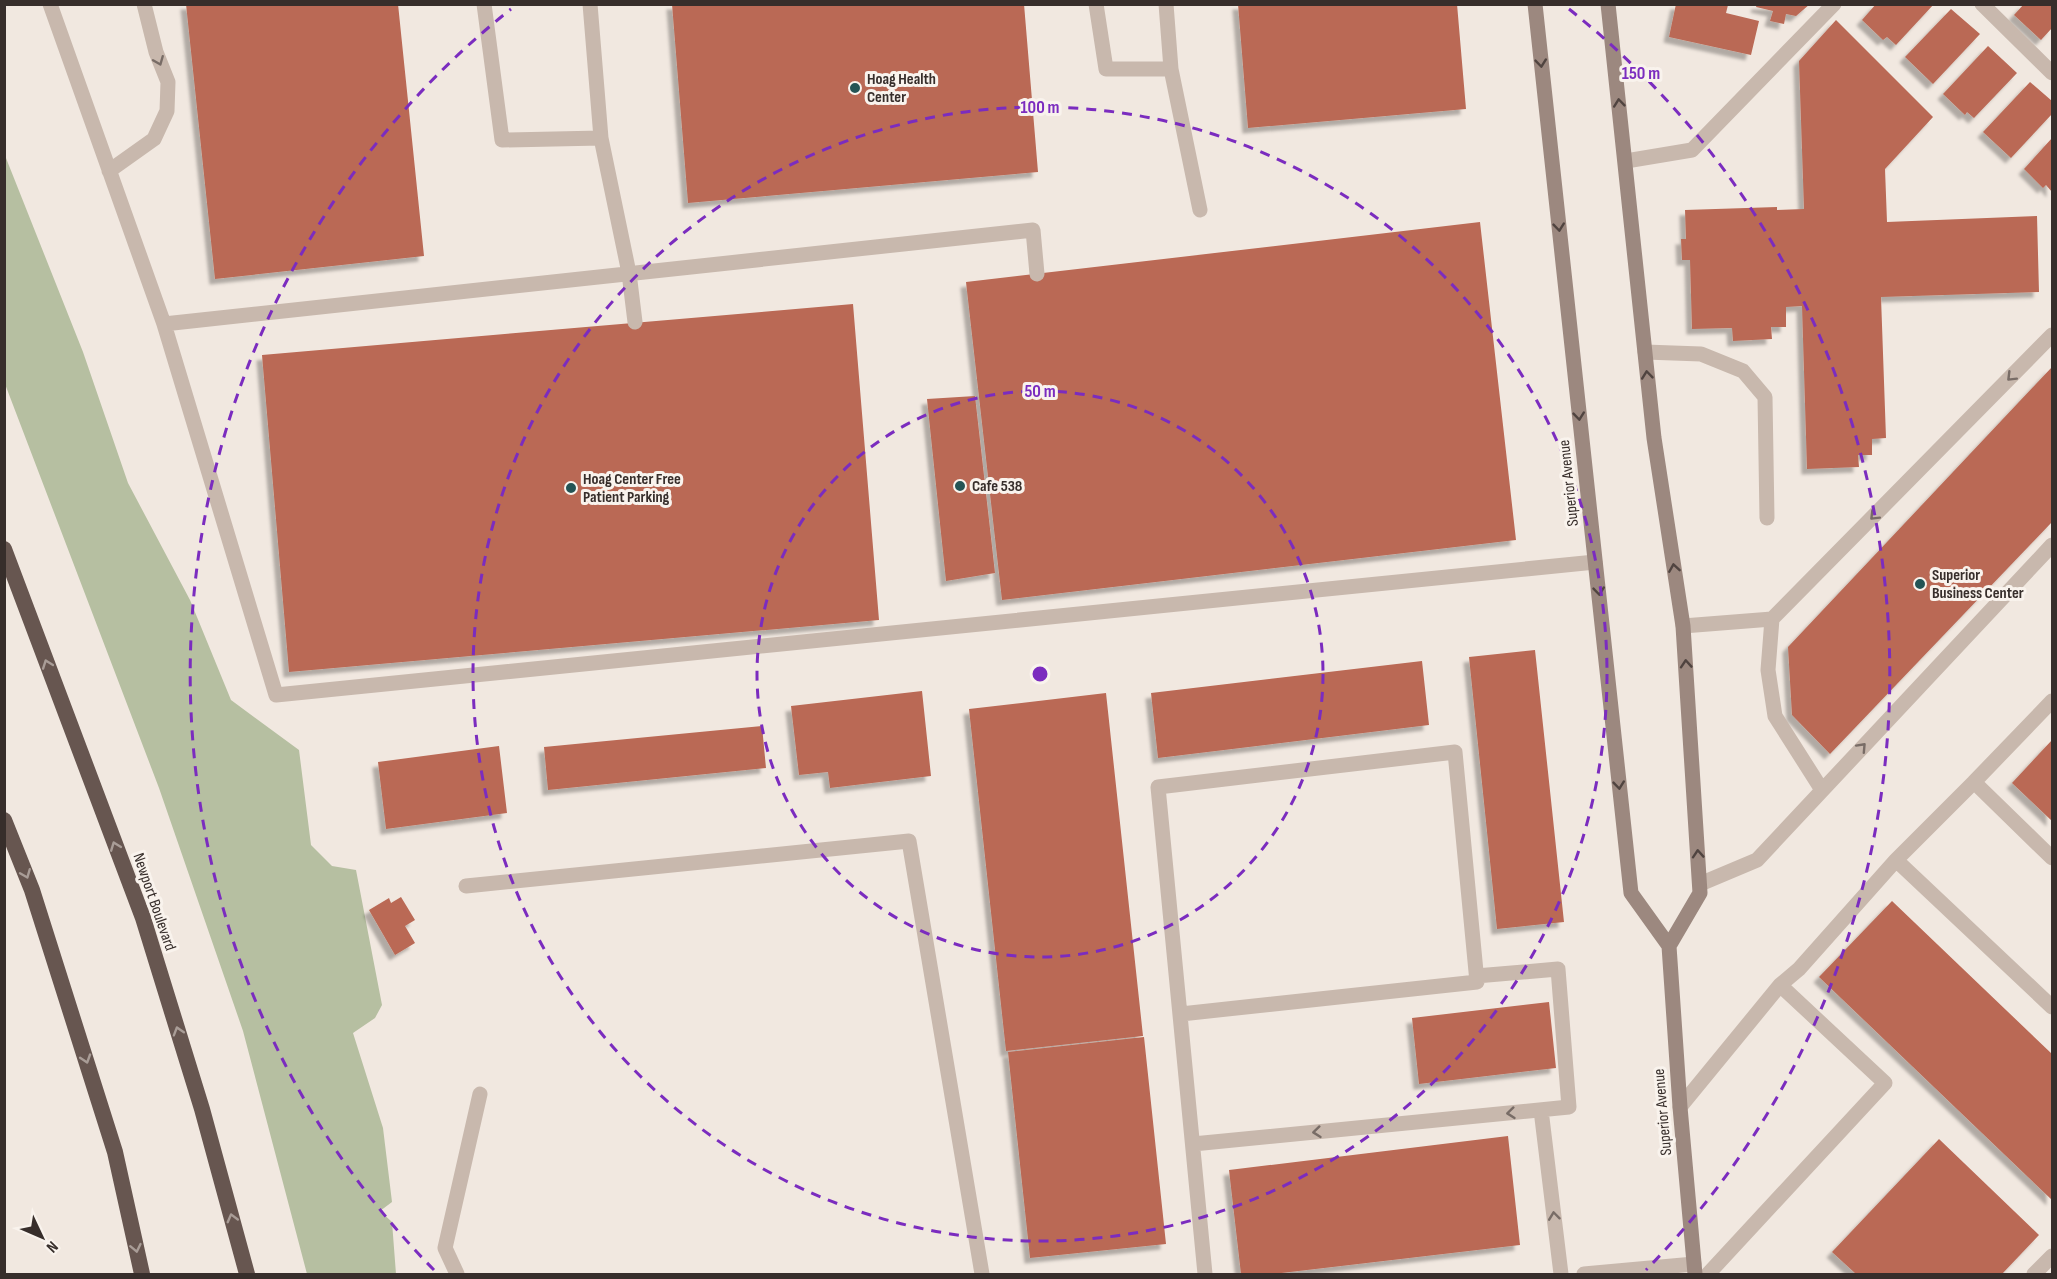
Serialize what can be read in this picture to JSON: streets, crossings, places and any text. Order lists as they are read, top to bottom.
{
  "streets": {
    "highway": ["Newport Boulevard"],
    "main road": ["Superior Avenue"]
  },
  "places": [
    "Hoag Health Center",
    "Cafe 538",
    "Hoag Center Free Patient Parking",
    "Superior Business Center"
  ],
  "north": "bottom right",
  "rings": ["150 m", "100 m", "50 m"]
}
